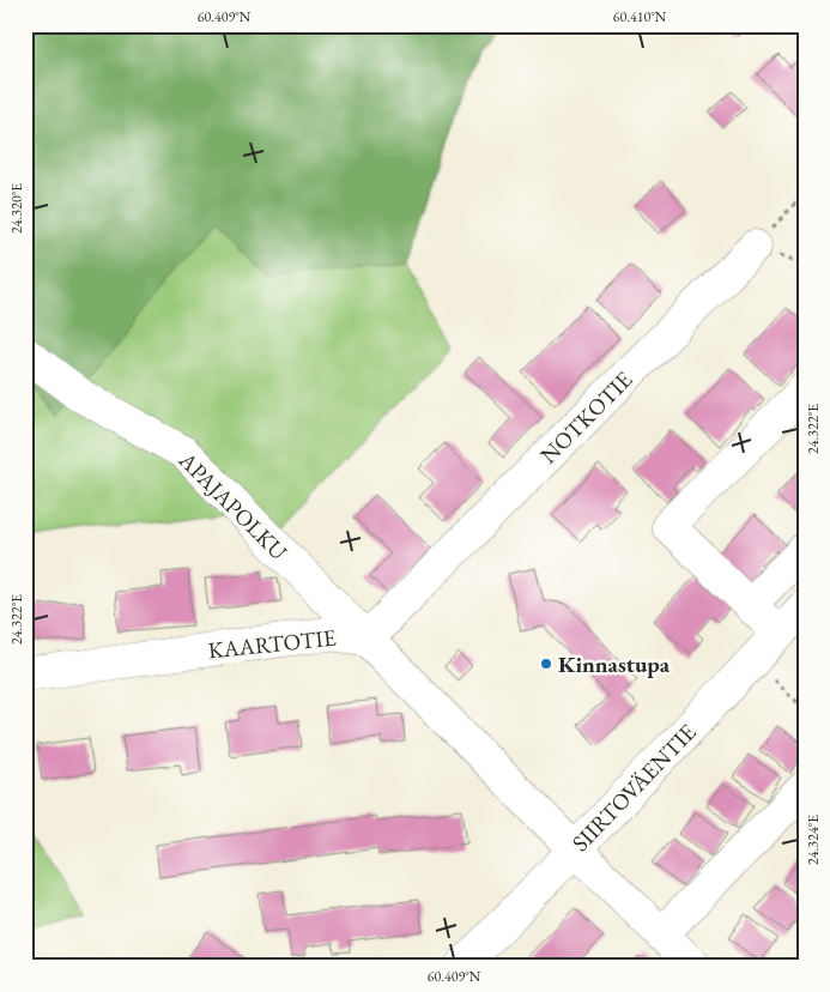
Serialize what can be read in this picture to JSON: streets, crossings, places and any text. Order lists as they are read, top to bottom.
{
  "streets": {
    "street": [
      "NOTKOTIE",
      "APAJAPOLKU",
      "KAARTOTIE",
      "SIIRTOVÄENTIE"
    ]
  },
  "crossings": [
    ["NOTKOTIE", "APAJAPOLKU"],
    ["NOTKOTIE", "KAARTOTIE"],
    ["APAJAPOLKU", "KAARTOTIE"],
    ["KAARTOTIE", "SIIRTOVÄENTIE"]
  ],
  "places": ["Kinnastupa"],
  "coordinates": [
    "60.409°N",
    "60.410°N",
    "24.320°E",
    "24.322°E",
    "24.324°E"
  ]
}
